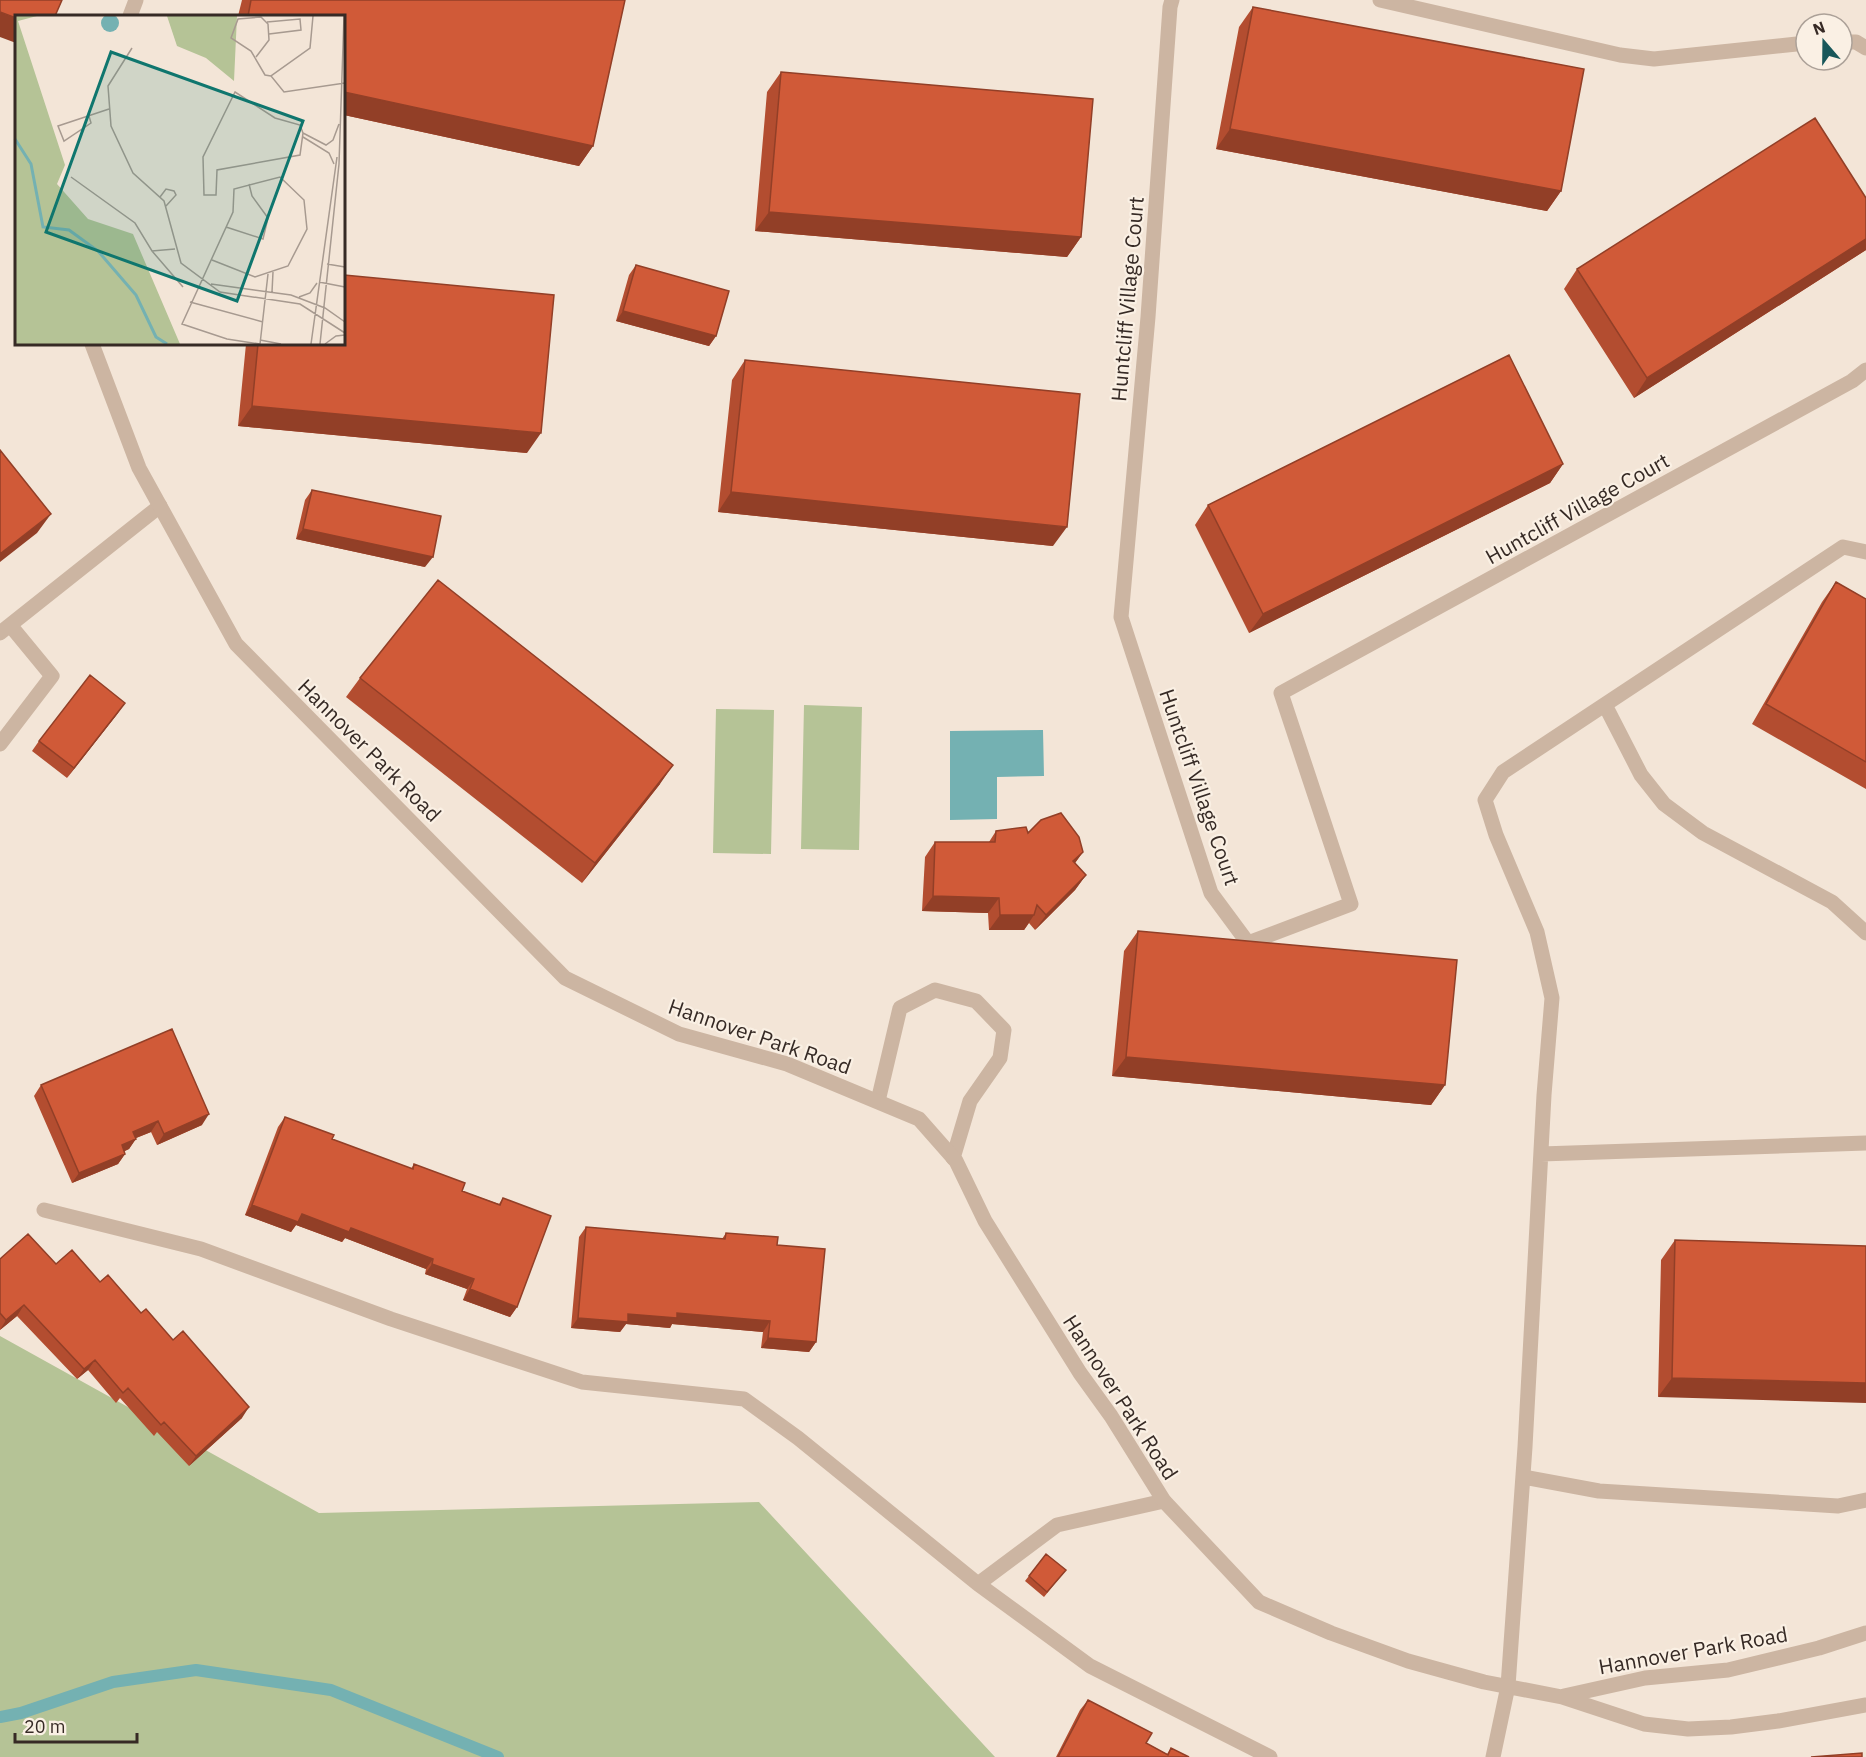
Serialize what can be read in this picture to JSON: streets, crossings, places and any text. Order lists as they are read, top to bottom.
{
  "streets": {
    "street": ["Huntcliff Village Court", "Hannover Park Road"]
  },
  "scale_bar": "20 m",
  "north": "top"
}
